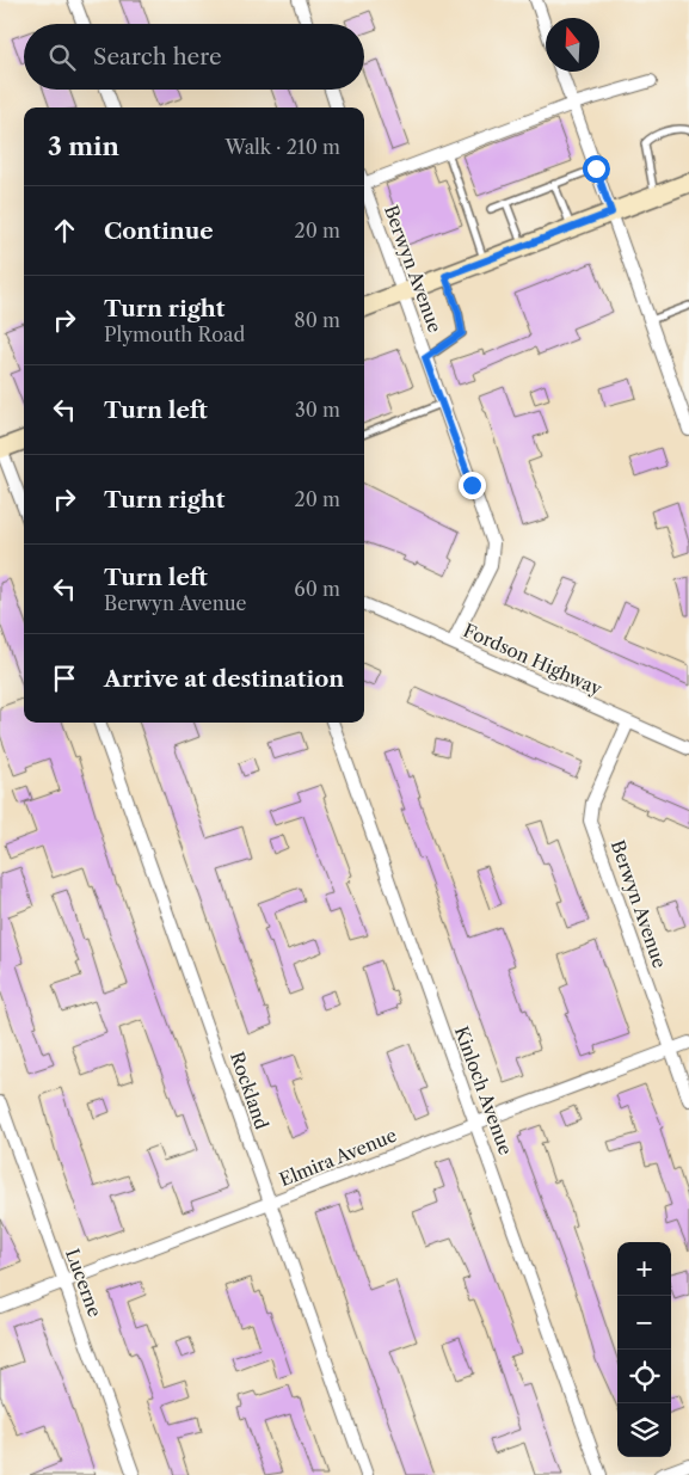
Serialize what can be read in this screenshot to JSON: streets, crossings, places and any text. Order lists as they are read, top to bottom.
{
  "streets": {
    "street": [
      "Berwyn Avenue",
      "Fordson Highway",
      "Rockland",
      "Kinloch Avenue",
      "Elmira Avenue",
      "Lucerne"
    ]
  },
  "crossings": [
    ["Berwyn Avenue", "Fordson Highway"],
    ["Berwyn Avenue", "Elmira Avenue"],
    ["Rockland", "Elmira Avenue"],
    ["Kinloch Avenue", "Elmira Avenue"],
    ["Elmira Avenue", "Lucerne"]
  ],
  "north": "top",
  "page": {
    "search": "Search here",
    "heading": ["3 min", "Walk · 210 m"],
    "list": [
      ["Continue", "20 m"],
      ["Turn right", "Plymouth Road", "80 m"],
      ["Turn left", "30 m"],
      ["Turn right", "20 m"],
      ["Turn left", "Berwyn Avenue", "60 m"],
      "Arrive at destination"
    ],
    "map_buttons": ["+", "−"]
  }
}
